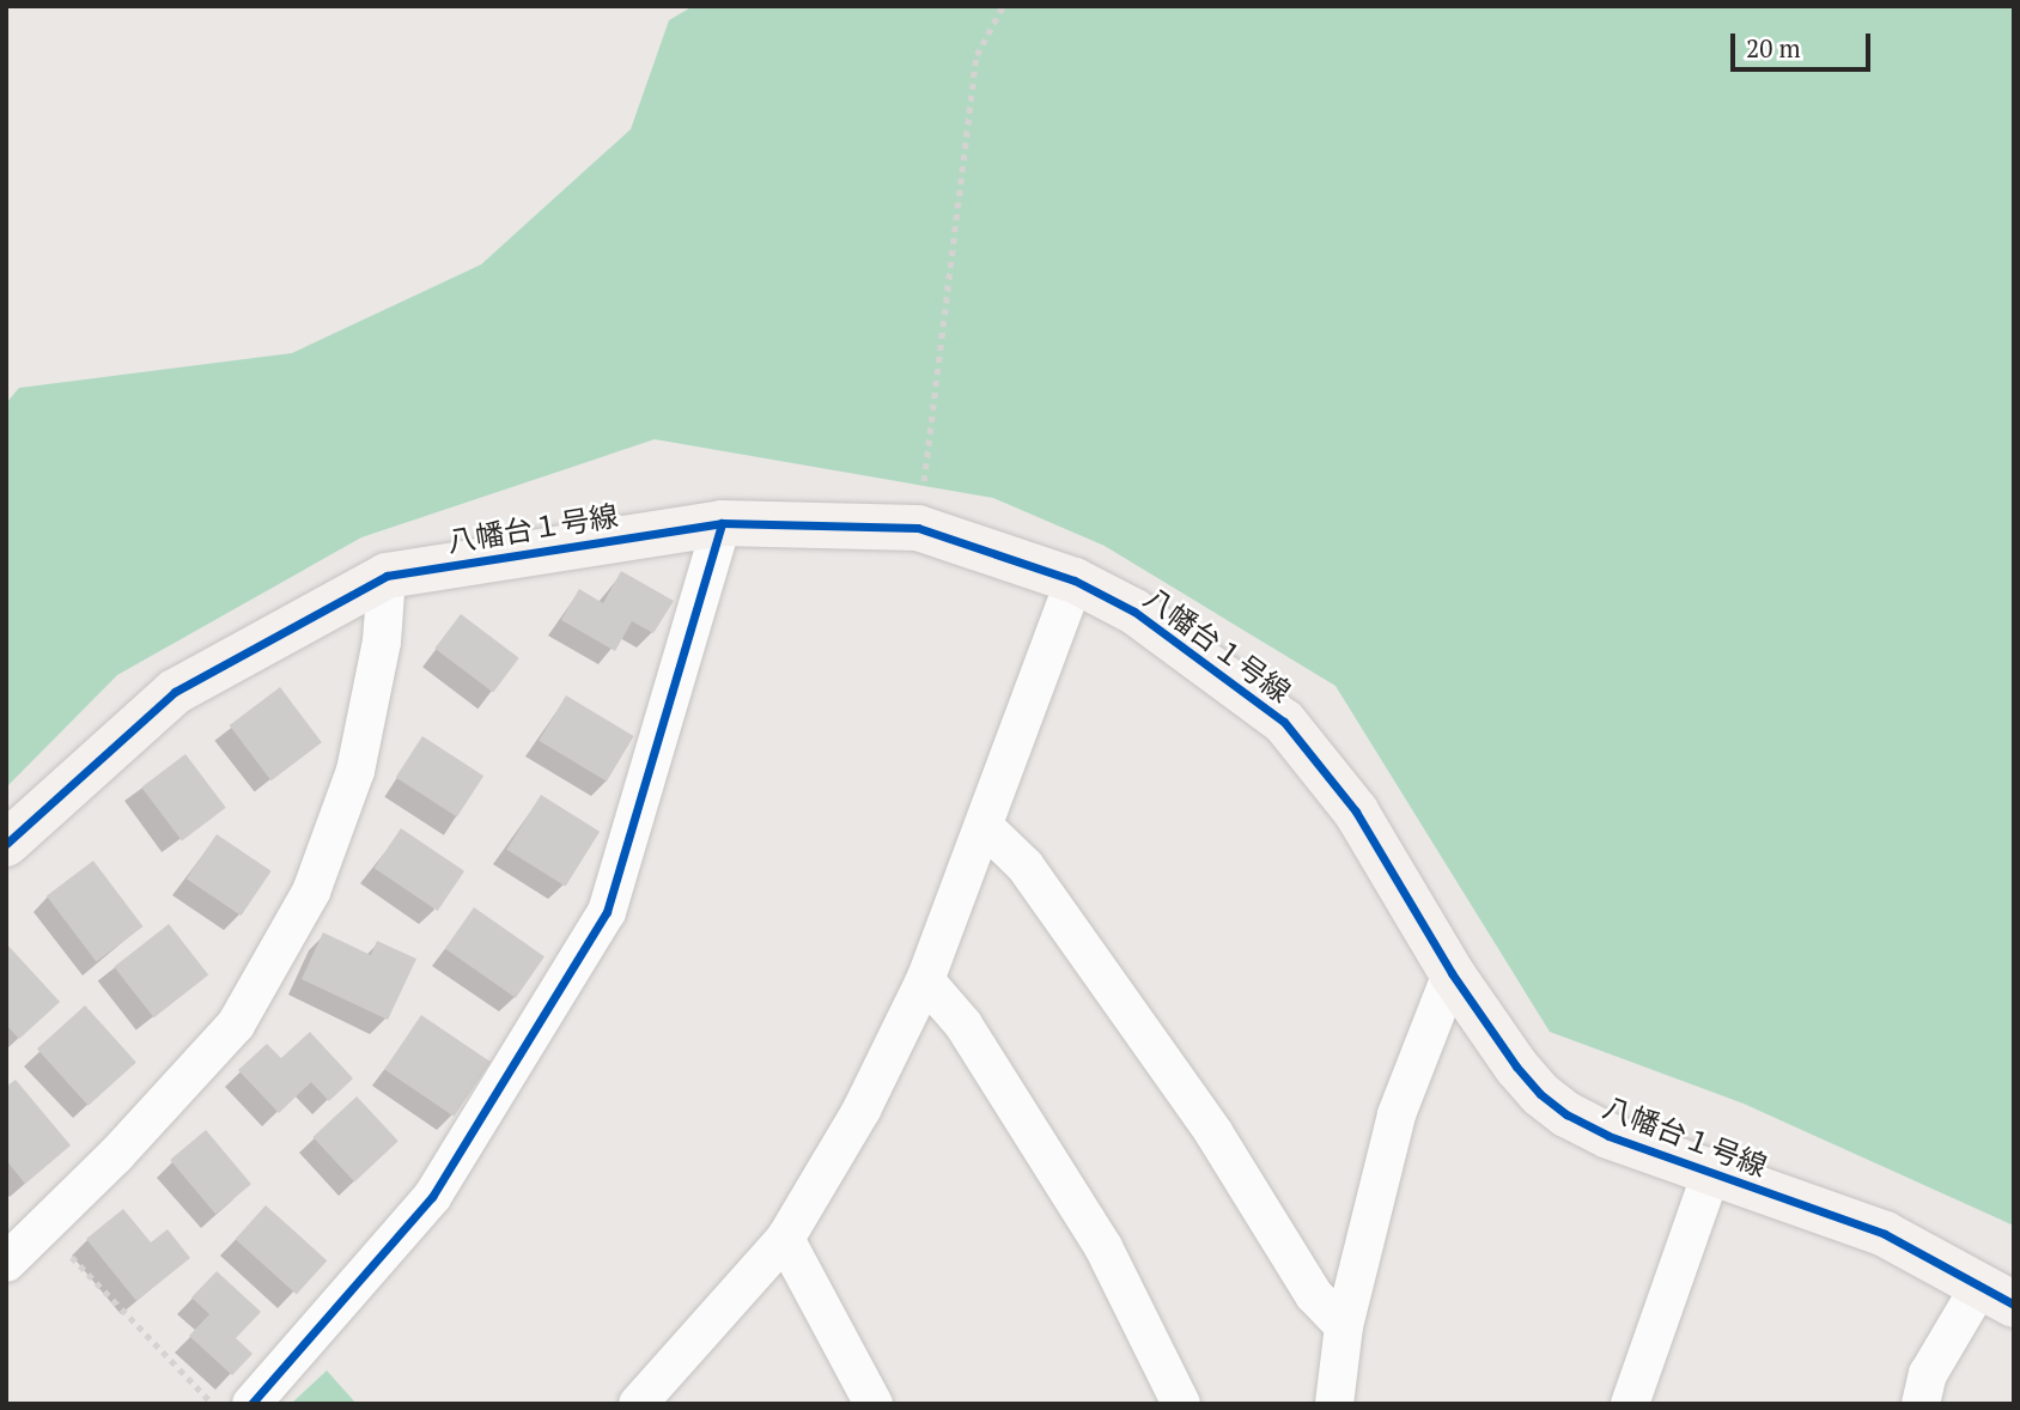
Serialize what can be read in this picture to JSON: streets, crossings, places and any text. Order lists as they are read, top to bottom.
{
  "streets": {
    "street": ["八幡台１号線"]
  },
  "scale_bar": "20 m"
}
